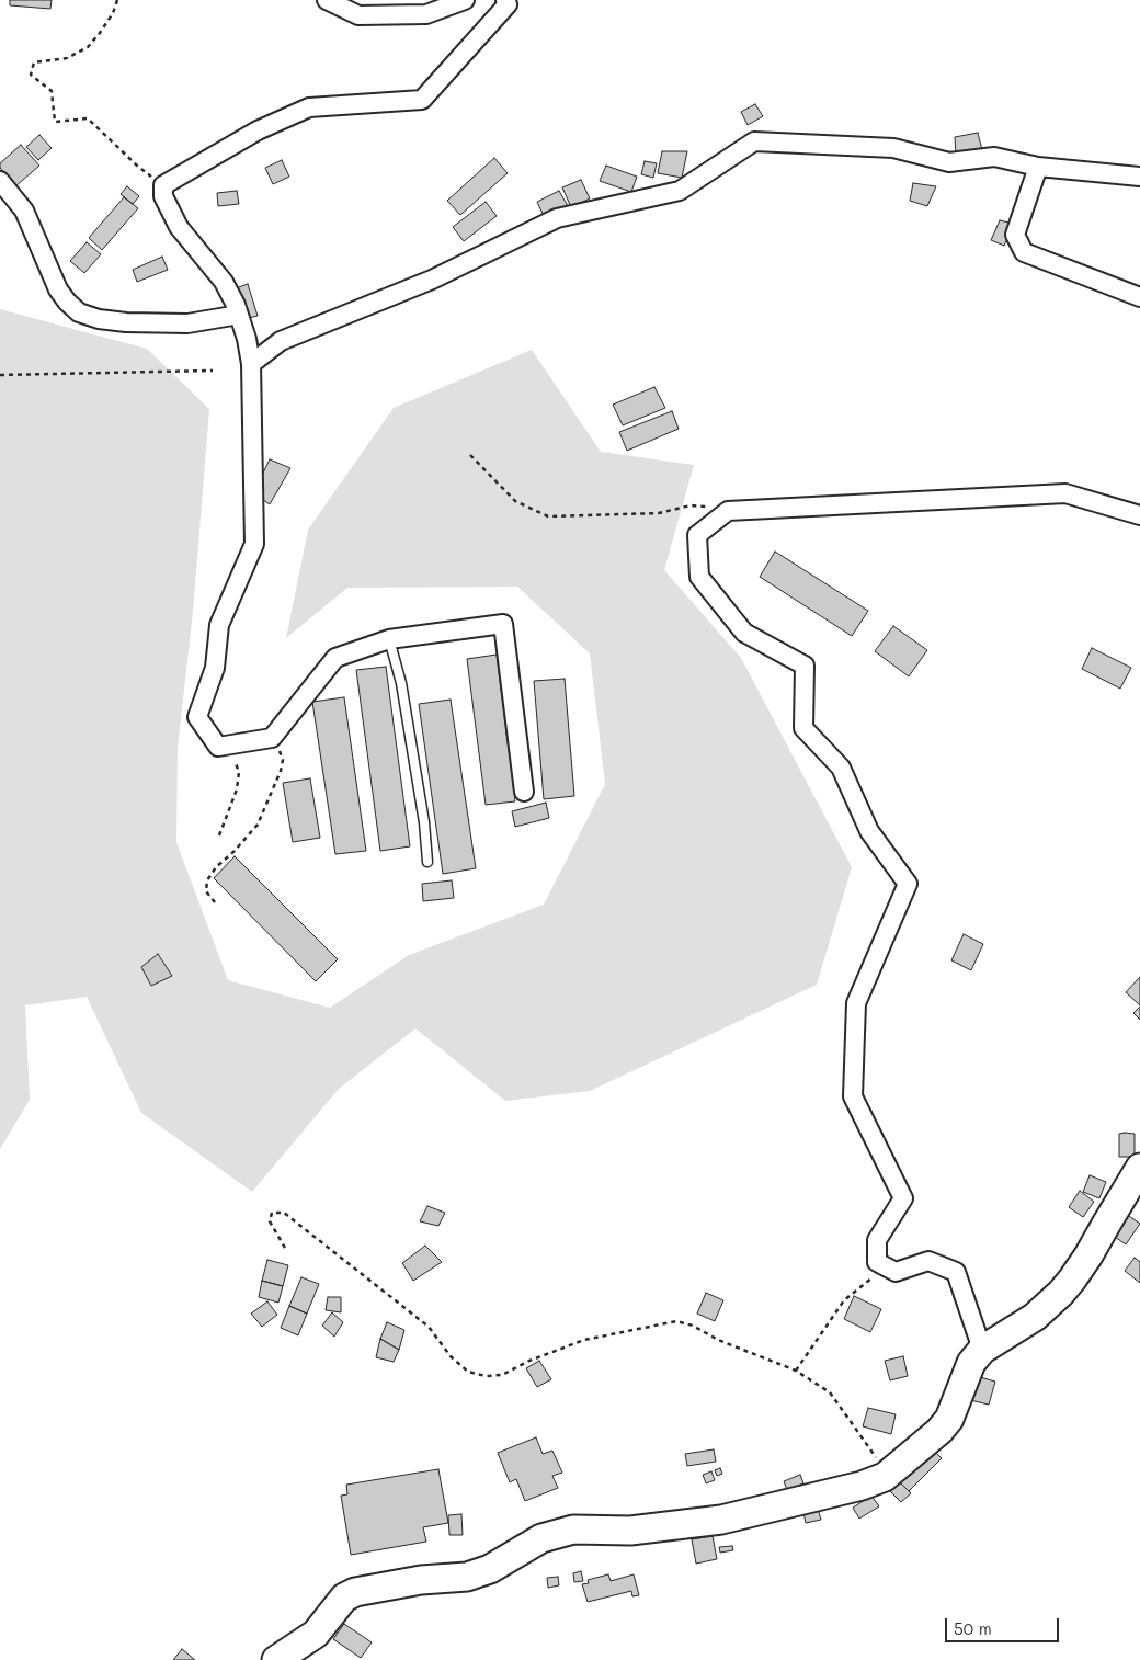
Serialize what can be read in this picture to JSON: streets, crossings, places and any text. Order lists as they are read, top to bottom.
{
  "scale_bar": "50 m"
}
